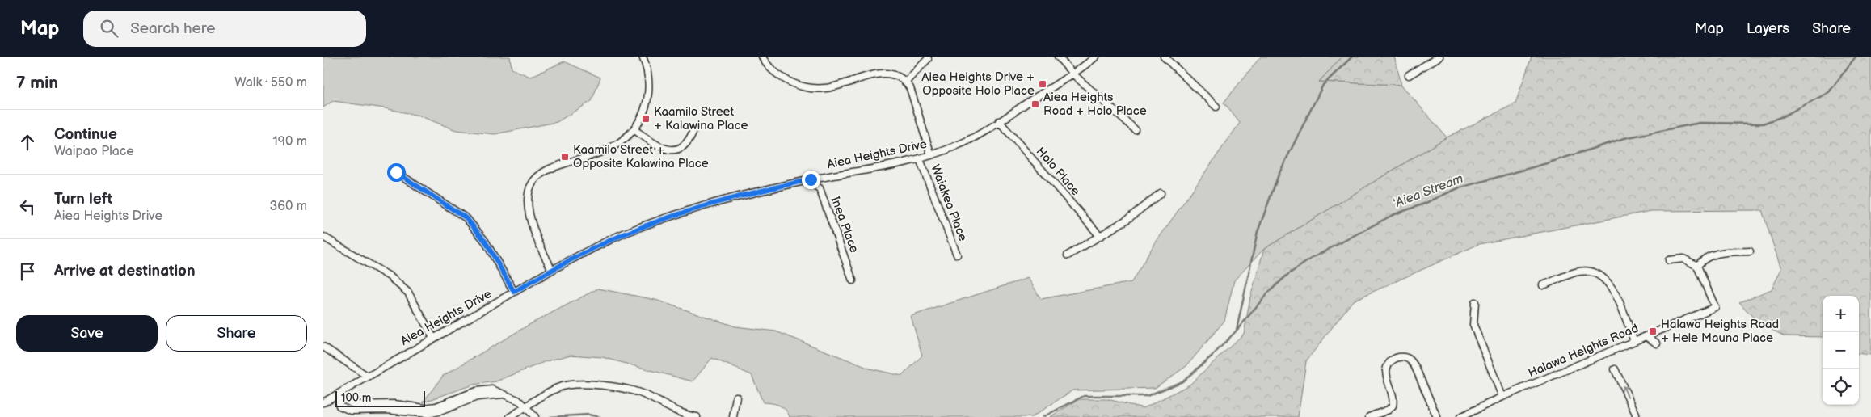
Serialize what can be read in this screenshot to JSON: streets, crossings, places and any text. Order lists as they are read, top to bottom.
{
  "streets": {
    "street": [
      "Aiea Heights Drive",
      "Holo Place",
      "Waiakea Place",
      "Inea Place",
      "Halawa Heights Road"
    ]
  },
  "crossings": [
    ["Aiea Heights Drive", "Holo Place"],
    ["Aiea Heights Drive", "Waiakea Place"],
    ["Aiea Heights Drive", "Inea Place"]
  ],
  "water": ["ʻAiea Stream"],
  "places": {
    "transit": [
      "Aiea Heights Drive + Opposite Holo Place",
      "Aiea Heights Road + Holo Place",
      "Kaamilo Street + Kalawina Place",
      "Kaamilo Street + Opposite Kalawina Place",
      "Halawa Heights Road + Hele Mauna Place"
    ]
  },
  "scale_bar": "100 m",
  "page": {
    "header": "Map",
    "search": "Search here",
    "nav": ["Map", "Layers", "Share"],
    "heading": ["7 min", "Walk · 550 m"],
    "list": [
      ["Continue", "Waipao Place", "190 m"],
      ["Turn left", "Aiea Heights Drive", "360 m"],
      "Arrive at destination"
    ],
    "map_buttons": ["+", "−"],
    "buttons": ["Save", "Share"],
    "scale": "100 m"
  }
}
